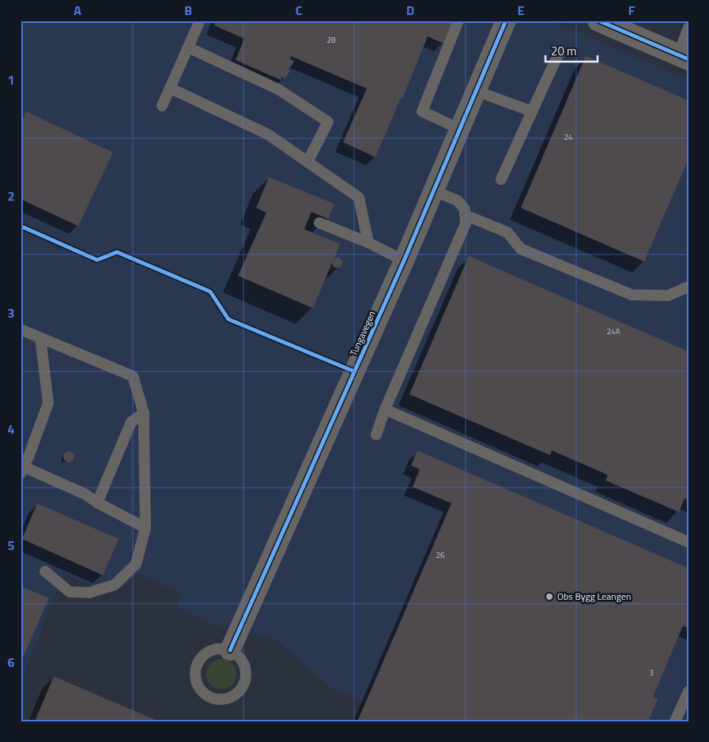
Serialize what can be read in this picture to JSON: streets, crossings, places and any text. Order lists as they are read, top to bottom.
{
  "streets": {
    "street": ["Tungavegen"]
  },
  "places": ["Obs Bygg Leangen"],
  "house_numbers": [
    "28",
    "24",
    "24A",
    "26",
    "3"
  ],
  "scale_bar": "20 m",
  "grid": {
    "columns": [
      "A",
      "B",
      "C",
      "D",
      "E",
      "F"
    ],
    "rows": [
      "1",
      "2",
      "3",
      "4",
      "5",
      "6"
    ]
  }
}
